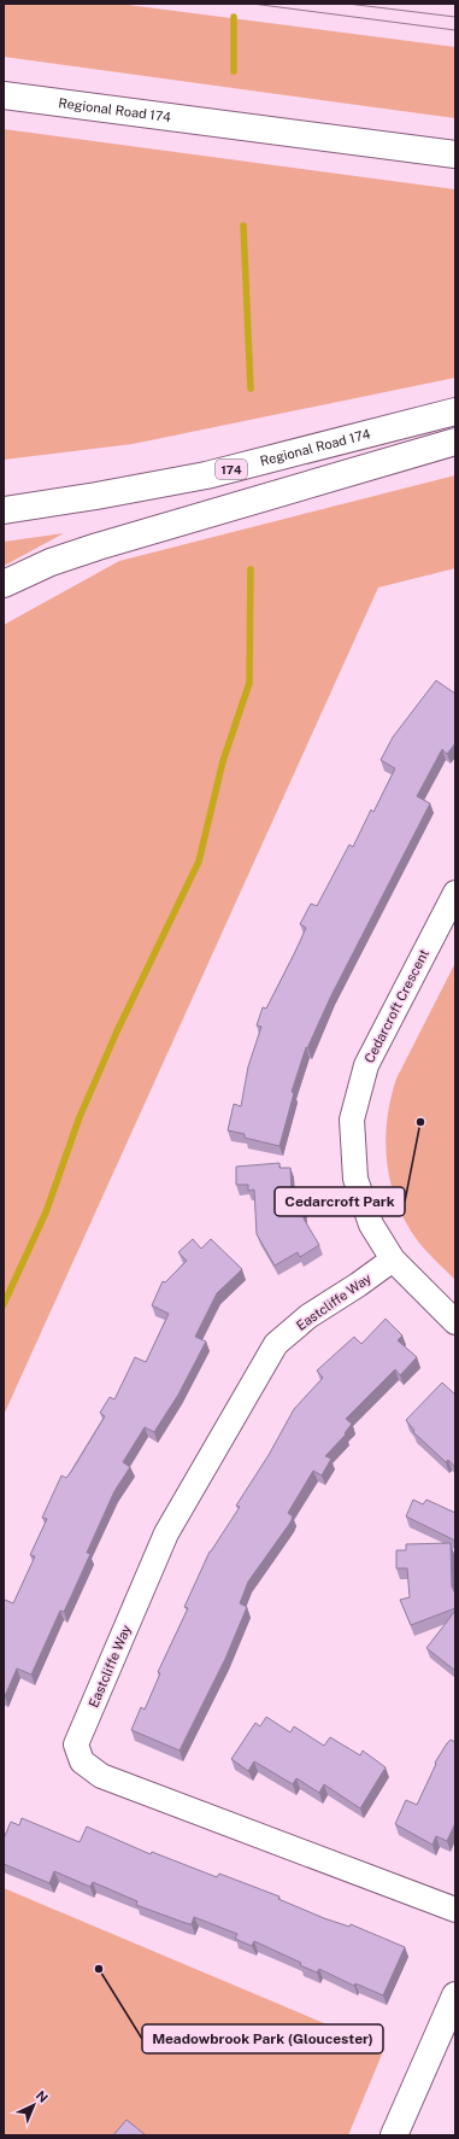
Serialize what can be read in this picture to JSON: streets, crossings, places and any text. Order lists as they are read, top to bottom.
{
  "streets": {
    "main road": ["Regional Road 174", "174"],
    "street": ["Cedarcroft Crescent", "Eastcliffe Way"]
  },
  "crossings": [
    ["Cedarcroft Crescent", "Eastcliffe Way"]
  ],
  "places": ["Cedarcroft Park", "Meadowbrook Park (Gloucester)"],
  "north": "top right"
}
